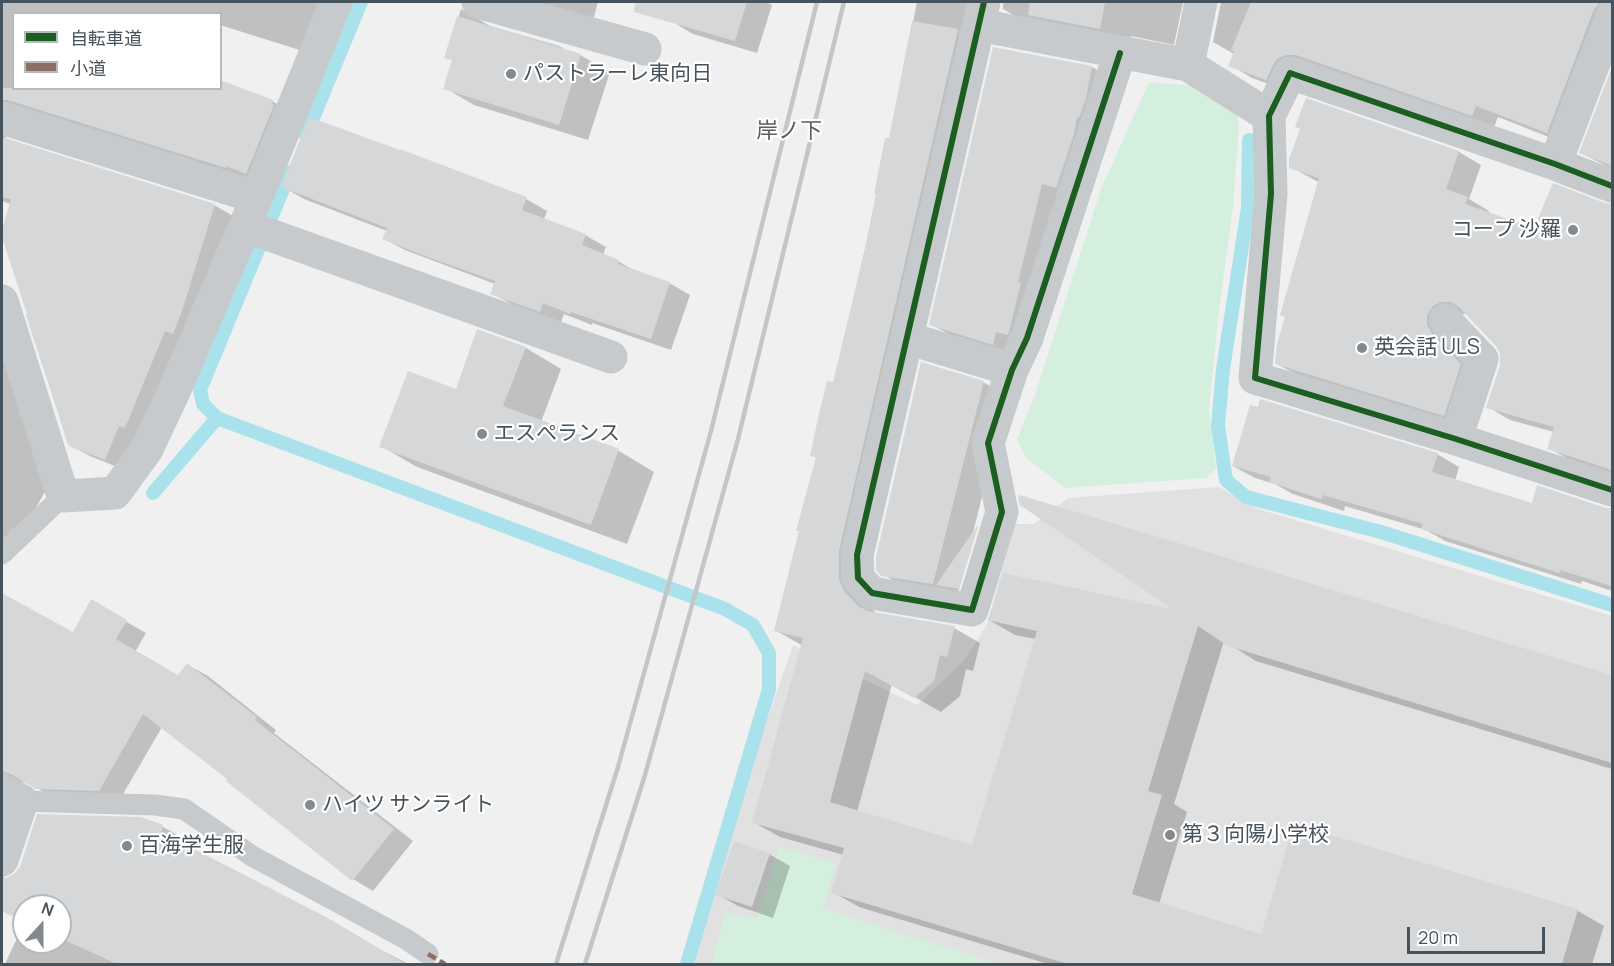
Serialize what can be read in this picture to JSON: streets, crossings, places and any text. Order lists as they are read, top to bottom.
{
  "districts": ["岸ノ下"],
  "places": [
    "パストラーレ東向日",
    "コープ 沙羅",
    "英会話 ULS",
    "エスぺランス",
    "ハイツ サンライト",
    "第３向陽小学校",
    "百海学生服"
  ],
  "legend": ["自転車道", "小道"],
  "scale_bar": "20 m",
  "north": "top"
}
